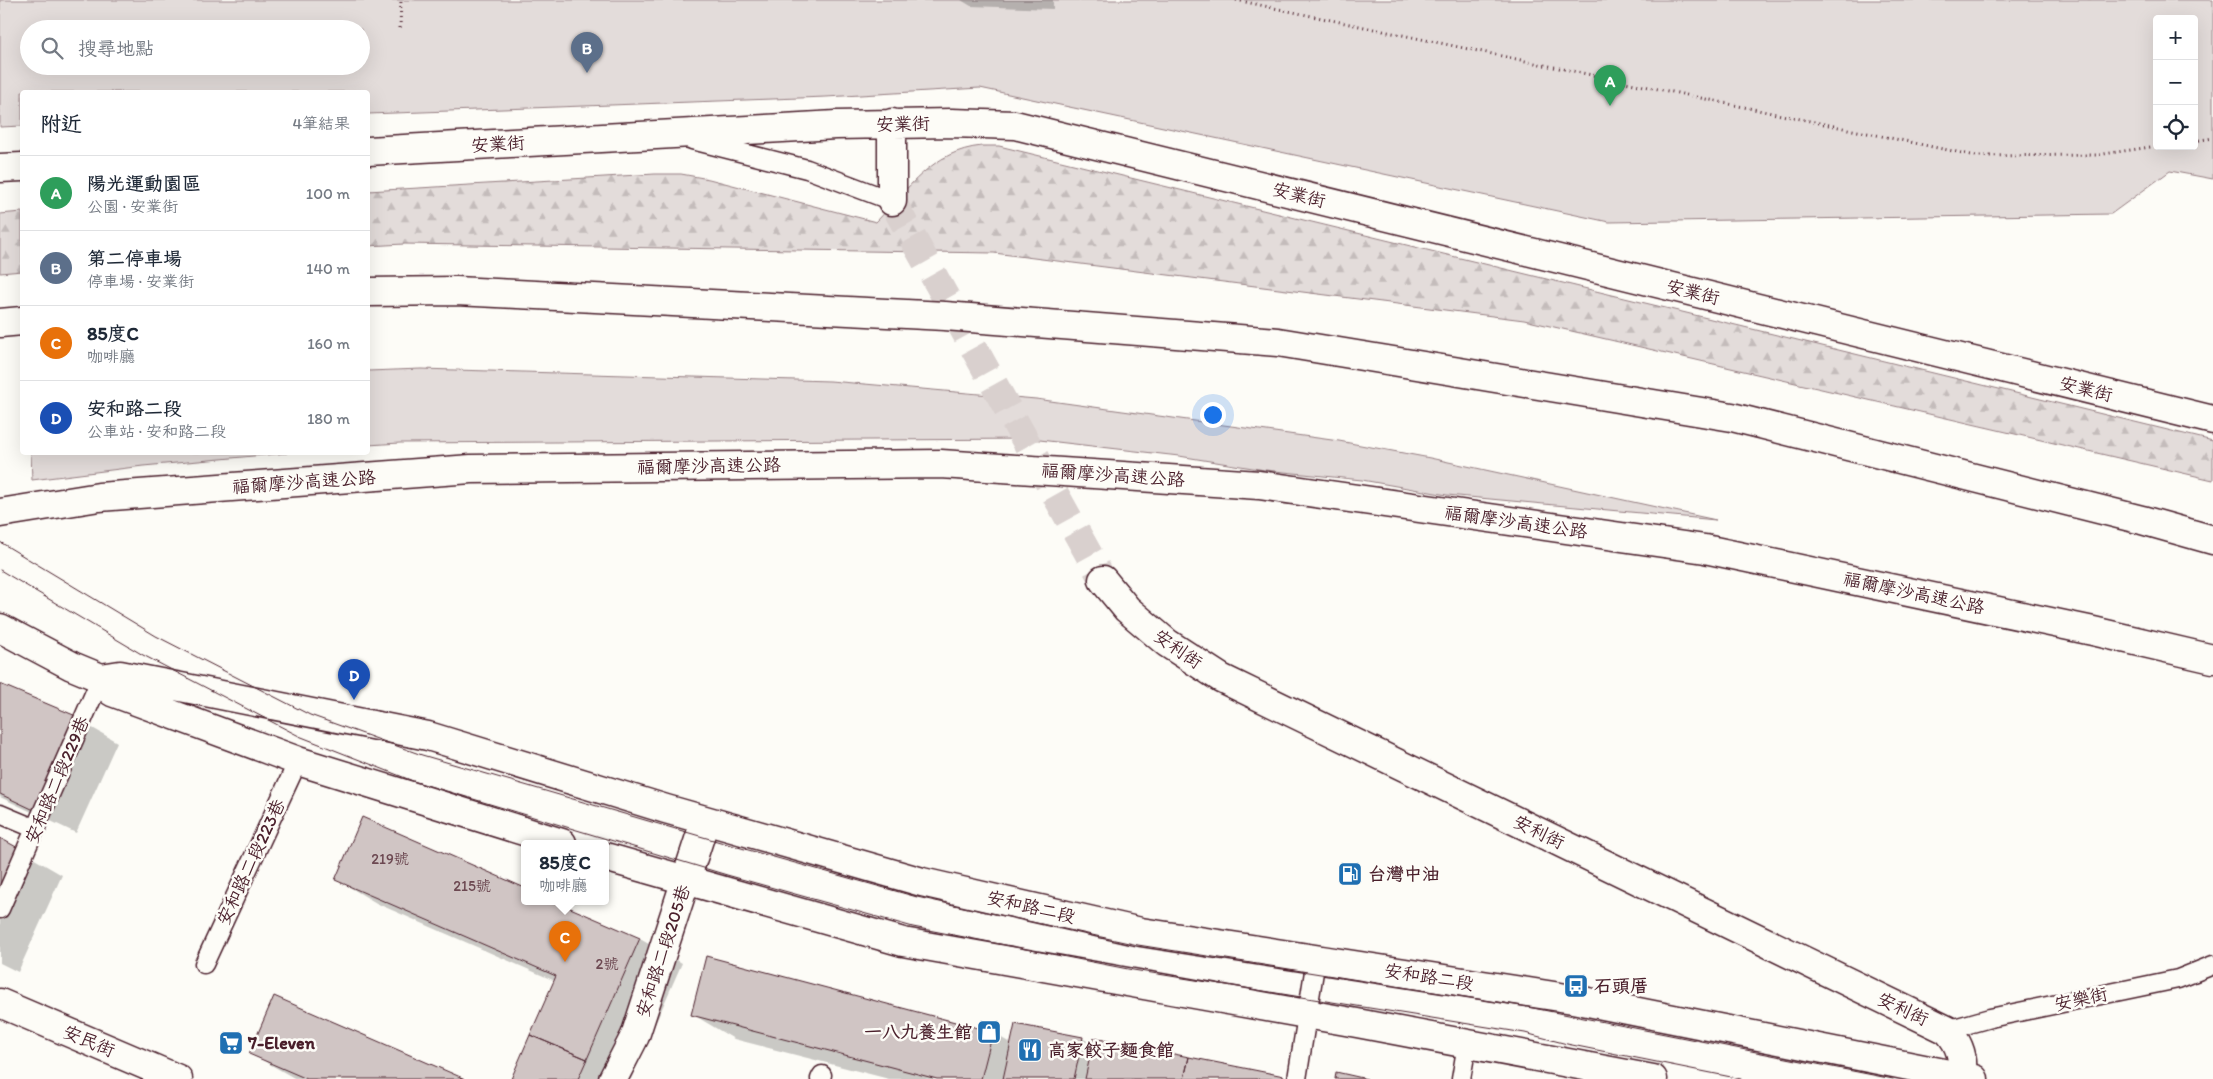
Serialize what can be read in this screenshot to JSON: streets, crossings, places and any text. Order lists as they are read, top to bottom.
{
  "streets": {
    "main road": [
      "安業街",
      "福爾摩沙高速公路",
      "安利街",
      "安和路二段",
      "安和路二段205巷",
      "安民街"
    ],
    "lane": ["安和路二段229巷", "安和路二段223巷", "安樂街"]
  },
  "crossings": [
    ["安利街", "安和路二段"],
    ["安利街", "安樂街"],
    ["安和路二段229巷", "安和路二段"],
    ["安和路二段223巷", "安和路二段"],
    ["安和路二段", "安和路二段205巷"]
  ],
  "places": {
    "fuel station": ["台灣中油"],
    "bus stop": ["石頭厝"],
    "shop": ["一八九養生館"],
    "supermarket": ["7-Eleven"],
    "restaurant": ["高家餃子麵食館"]
  },
  "house_numbers": ["219號", "215號", "2號"],
  "page": {
    "map_buttons": ["+", "−"],
    "search": "搜尋地點",
    "pins": [
      "B",
      "A",
      "D",
      "C"
    ],
    "heading": ["附近", "4筆結果"],
    "list": [
      {
        "mark": "A",
        "name": "陽光運動園區",
        "note": "公園 · 安業街",
        "value": "100 m"
      },
      {
        "mark": "B",
        "name": "第二停車場",
        "note": "停車場 · 安業街",
        "value": "140 m"
      },
      {
        "mark": "C",
        "name": "85度C",
        "note": "咖啡廳",
        "value": "160 m"
      },
      {
        "mark": "D",
        "name": "安和路二段",
        "note": "公車站 · 安和路二段",
        "value": "180 m"
      }
    ],
    "popup": ["85度C", "咖啡廳"]
  }
}
